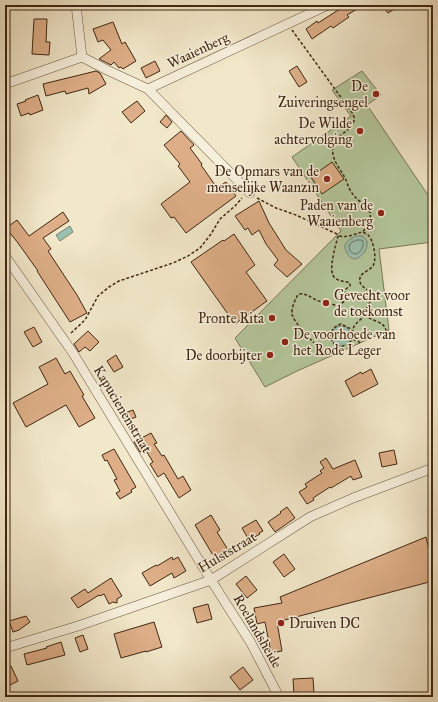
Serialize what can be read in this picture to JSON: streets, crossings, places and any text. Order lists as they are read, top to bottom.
{
  "streets": {
    "street": [
      "Waaienberg",
      "Kapucienenstraat",
      "Hulststraat",
      "Roelandsheide"
    ]
  },
  "crossings": [
    ["Kapucienenstraat", "Hulststraat"],
    ["Kapucienenstraat", "Roelandsheide"],
    ["Hulststraat", "Roelandsheide"]
  ],
  "places": [
    "De Zuiveringsengel",
    "De Wilde achtervolging",
    "De Opmars van de menselijke Waanzin",
    "Paden van de Waaienberg",
    "Gevecht voor de toekomst",
    "Pronte Rita",
    "De voorhoede van het Rode Leger",
    "De doorbijter",
    "Druiven DC"
  ]
}
